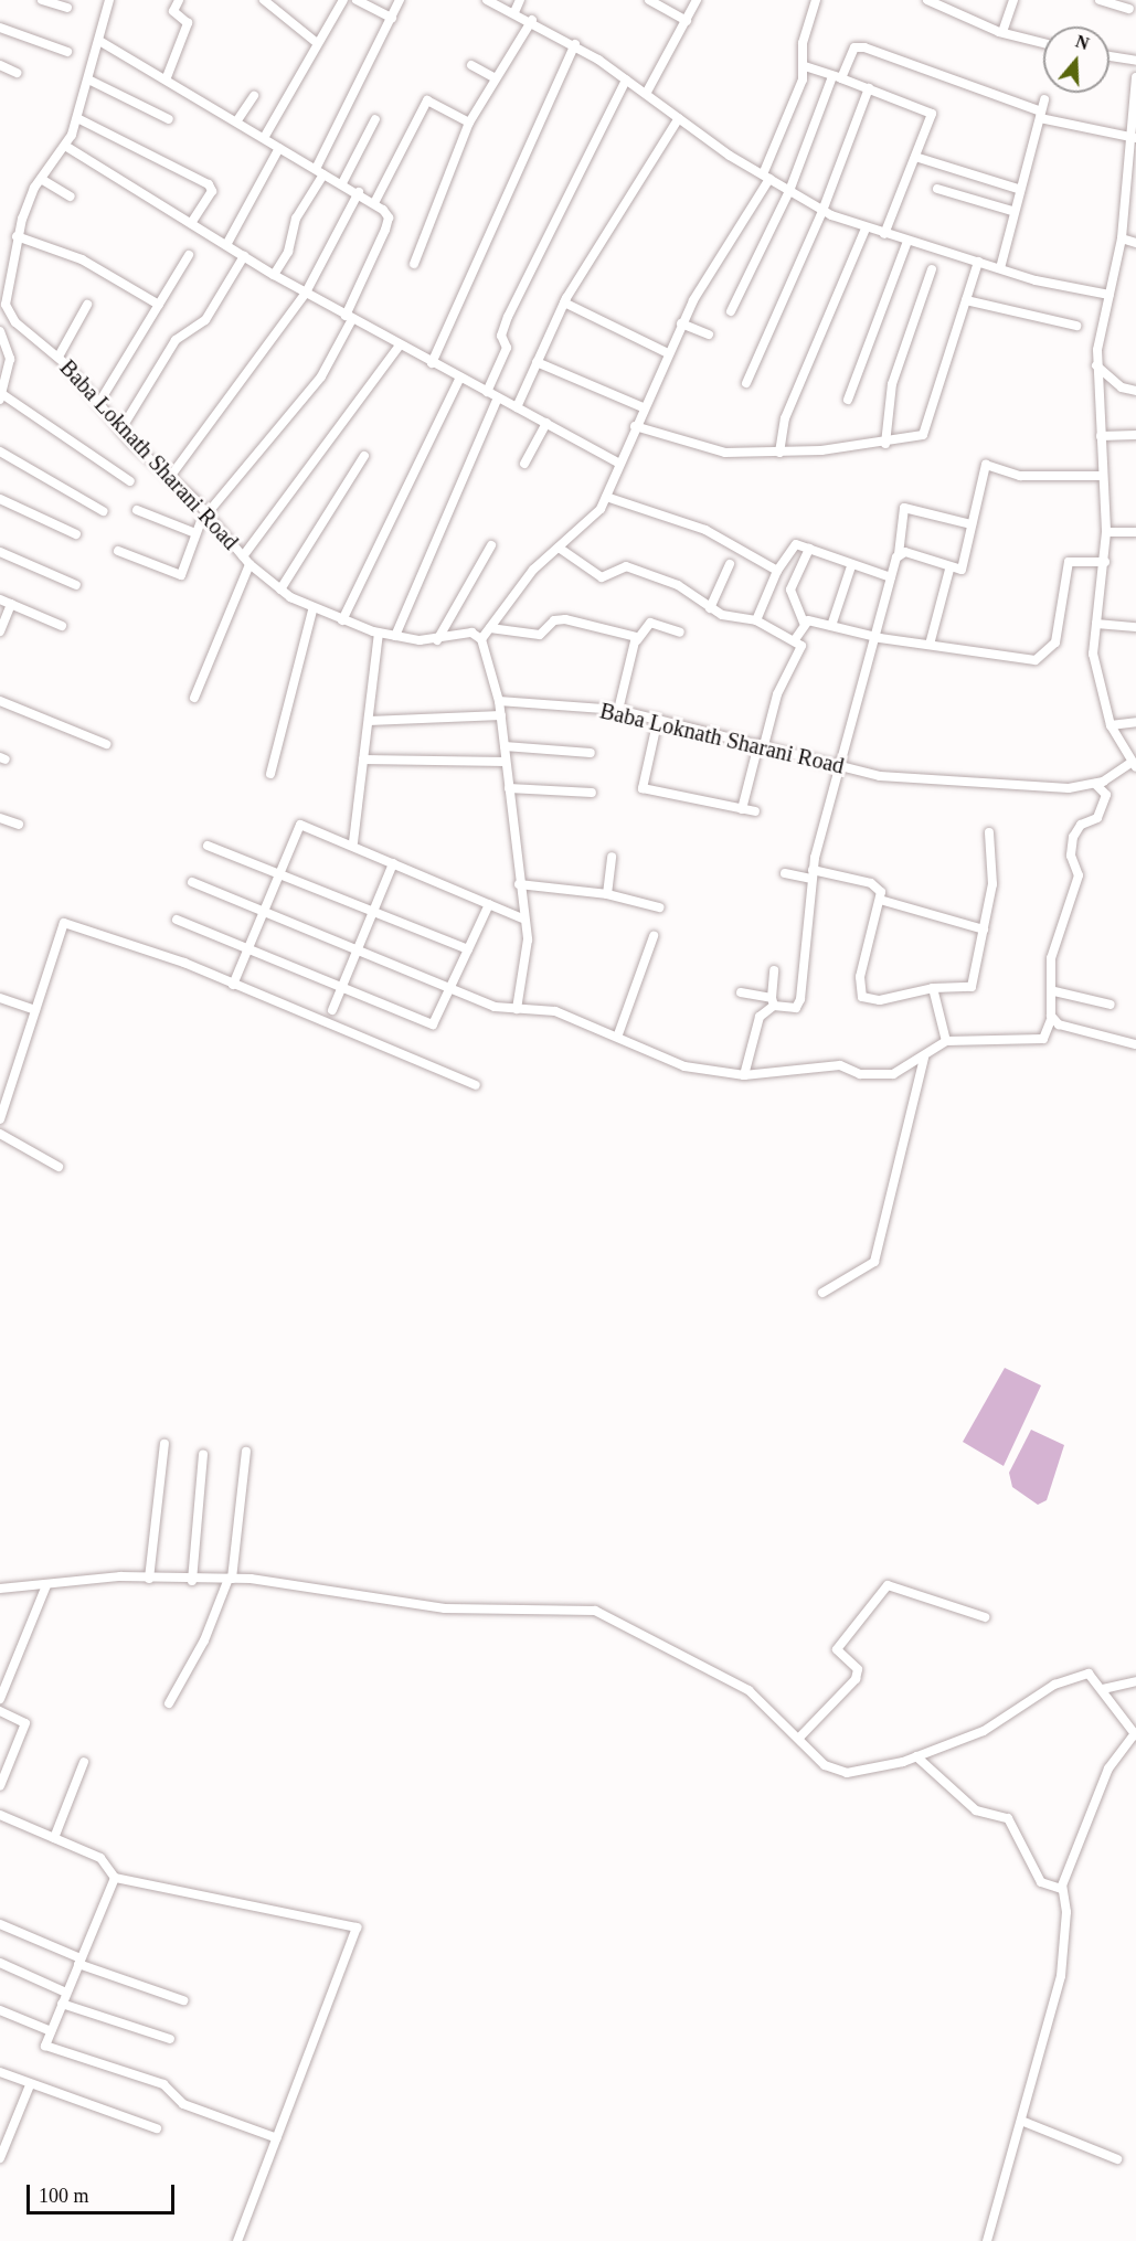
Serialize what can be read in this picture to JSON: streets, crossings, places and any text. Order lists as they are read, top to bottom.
{
  "streets": {
    "street": ["Baba Loknath Sharani Road"]
  },
  "scale_bar": "100 m",
  "north": "top"
}
